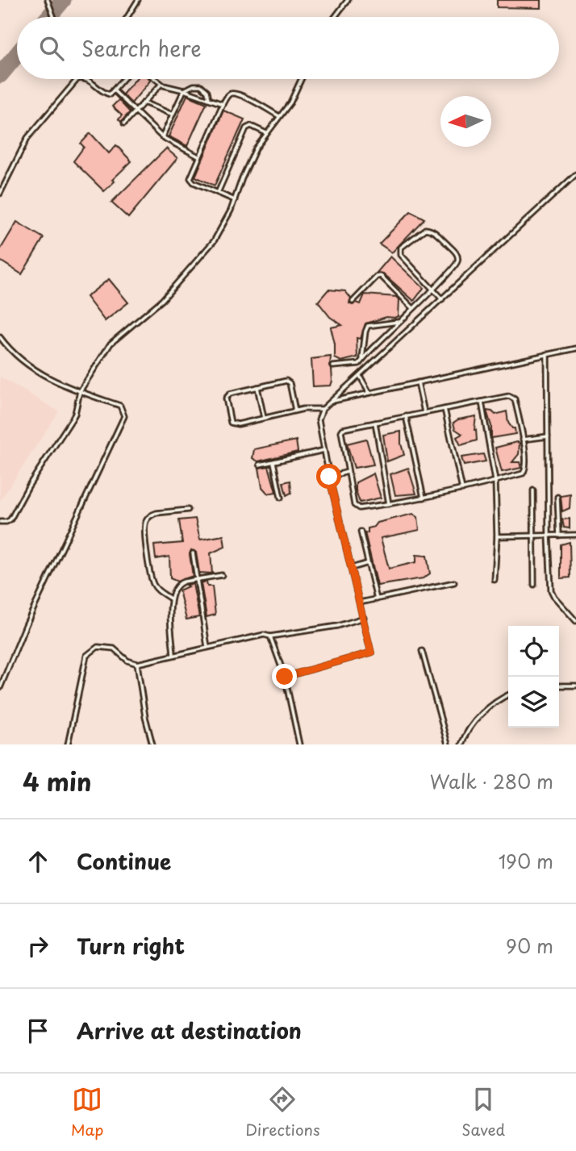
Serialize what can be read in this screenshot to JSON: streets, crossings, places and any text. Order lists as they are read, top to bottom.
{
  "north": "left",
  "page": {
    "search": "Search here",
    "heading": ["4 min", "Walk · 280 m"],
    "list": [
      ["Continue", "190 m"],
      ["Turn right", "90 m"],
      "Arrive at destination"
    ],
    "nav": ["Map", "Directions", "Saved"]
  }
}
